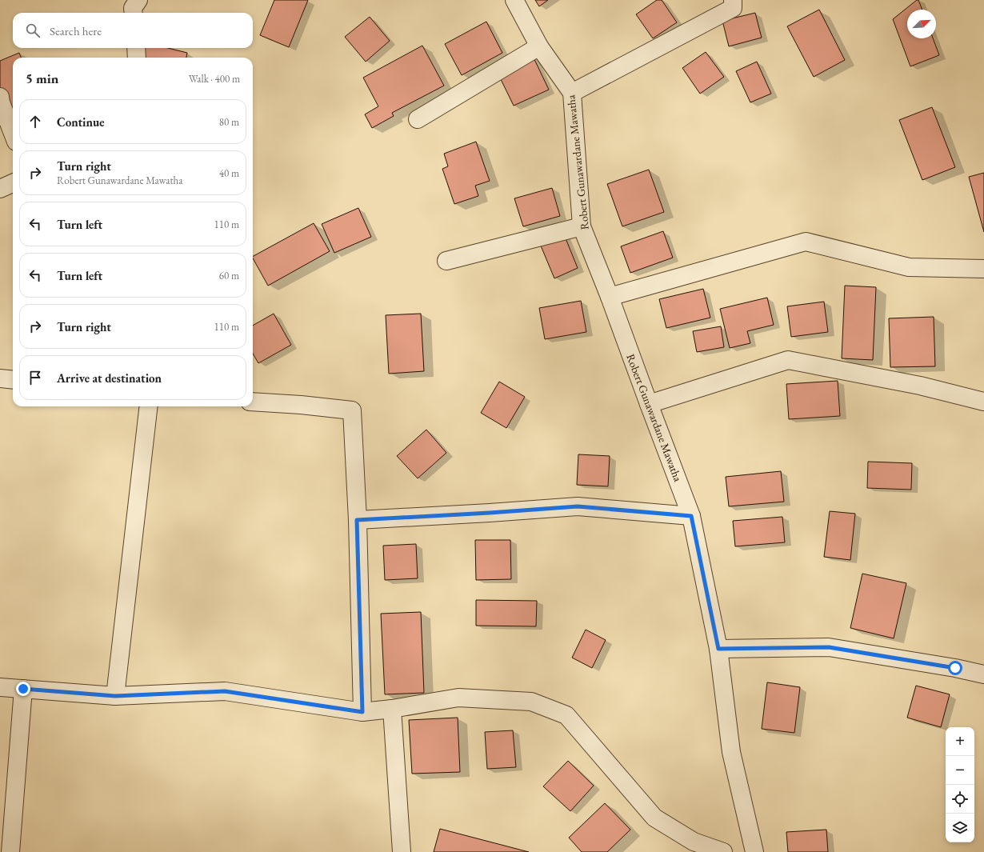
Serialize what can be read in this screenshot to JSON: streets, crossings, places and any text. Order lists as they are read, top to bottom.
{
  "streets": {
    "street": ["Robert Gunawardane Mawatha"]
  },
  "north": "top right",
  "page": {
    "search": "Search here",
    "heading": ["5 min", "Walk · 400 m"],
    "list": [
      ["Continue", "80 m"],
      ["Turn right", "Robert Gunawardane Mawatha", "40 m"],
      ["Turn left", "110 m"],
      ["Turn left", "60 m"],
      ["Turn right", "110 m"],
      "Arrive at destination"
    ],
    "map_buttons": ["+", "−"]
  }
}
